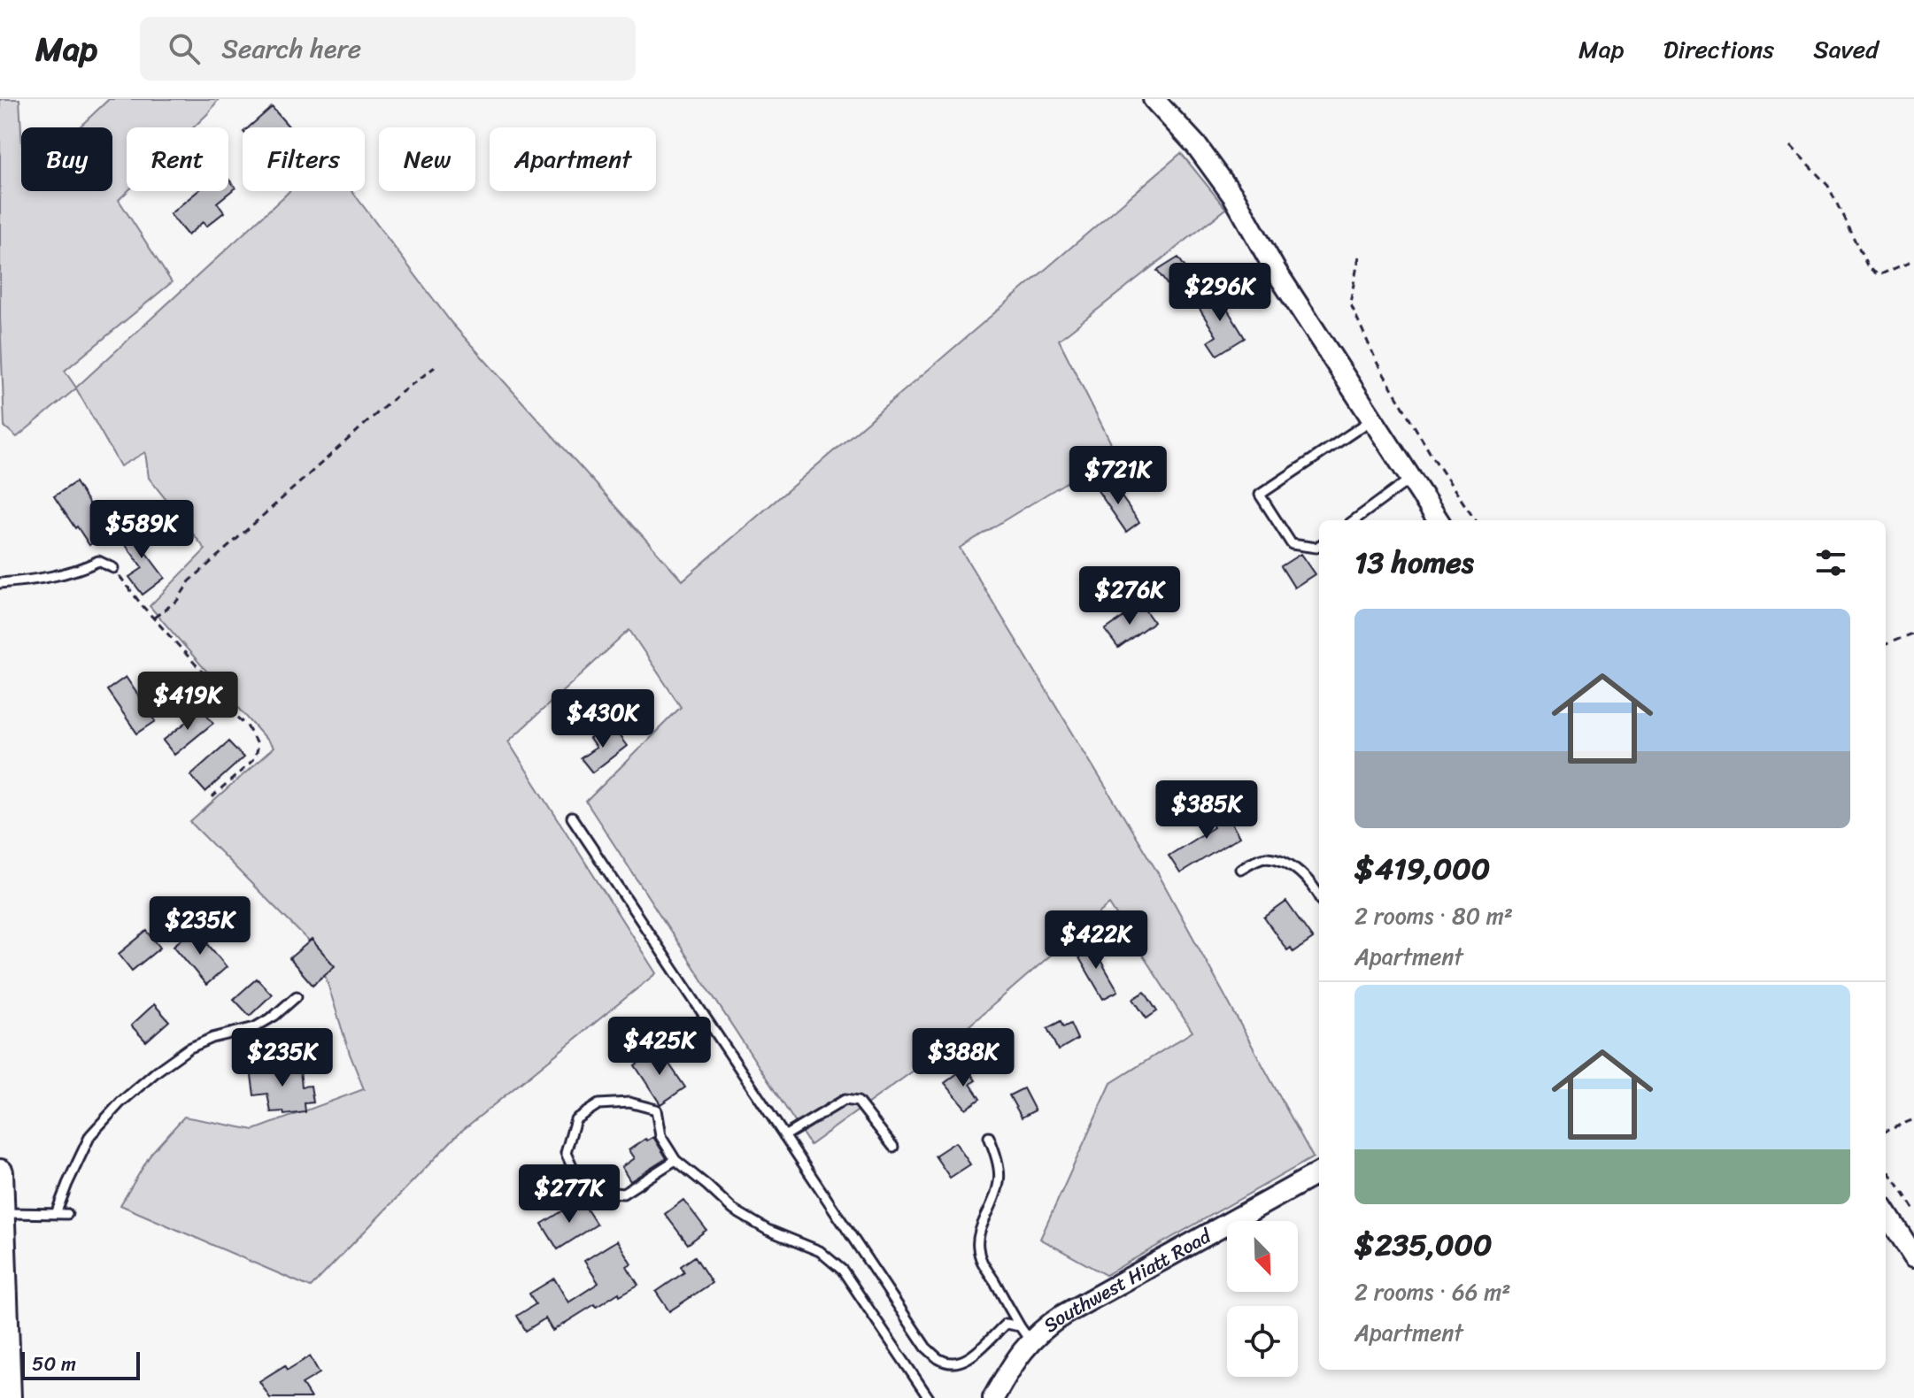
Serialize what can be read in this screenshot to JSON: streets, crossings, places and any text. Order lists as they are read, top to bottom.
{
  "streets": {
    "street": ["Southwest Hiatt Road"]
  },
  "scale_bar": "50 m",
  "north": "bottom right",
  "page": {
    "header": "Map",
    "search": "Search here",
    "nav": ["Map", "Directions", "Saved"],
    "chip": [
      "Buy",
      "Rent",
      "Filters",
      "New",
      "Apartment"
    ],
    "price": [
      "$296K",
      "$721K",
      "$589K",
      "$276K",
      "$419K",
      "$430K",
      "$385K",
      "$235K",
      "$422K",
      "$425K",
      "$235K",
      "$388K",
      "$277K"
    ],
    "heading": "13 homes",
    "list": [
      {
        "name": "$419,000",
        "note": "2 rooms · 80 m² · Apartment"
      },
      {
        "name": "$235,000",
        "note": "2 rooms · 66 m² · Apartment"
      }
    ],
    "scale": "50 m"
  }
}
